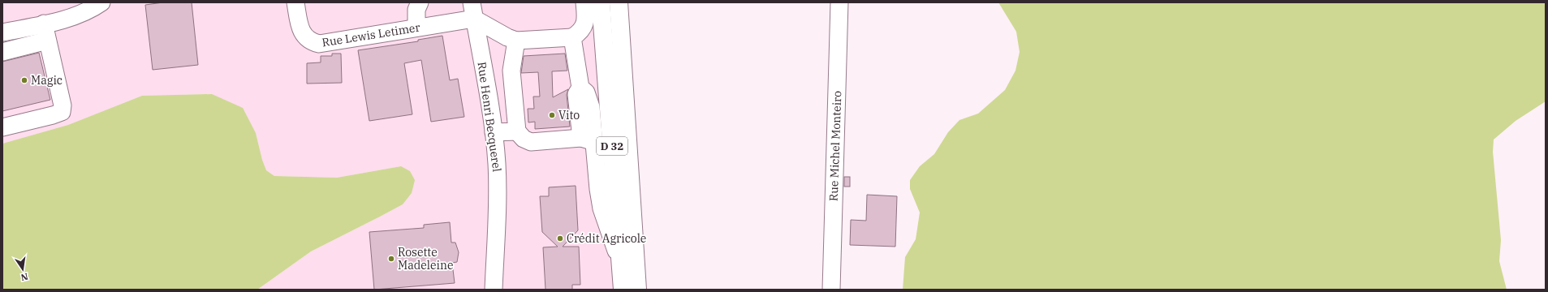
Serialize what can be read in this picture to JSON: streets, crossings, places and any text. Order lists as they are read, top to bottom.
{
  "streets": {
    "main road": ["D 32"],
    "street": ["Rue Lewis Letimer", "Rue Henri Becquerel", "Rue Michel Monteiro"]
  },
  "crossings": [
    ["Rue Lewis Letimer", "Rue Henri Becquerel"]
  ],
  "places": [
    "Magic",
    "Vito",
    "Crédit Agricole",
    "Rosette Madeleine"
  ],
  "north": "bottom"
}
